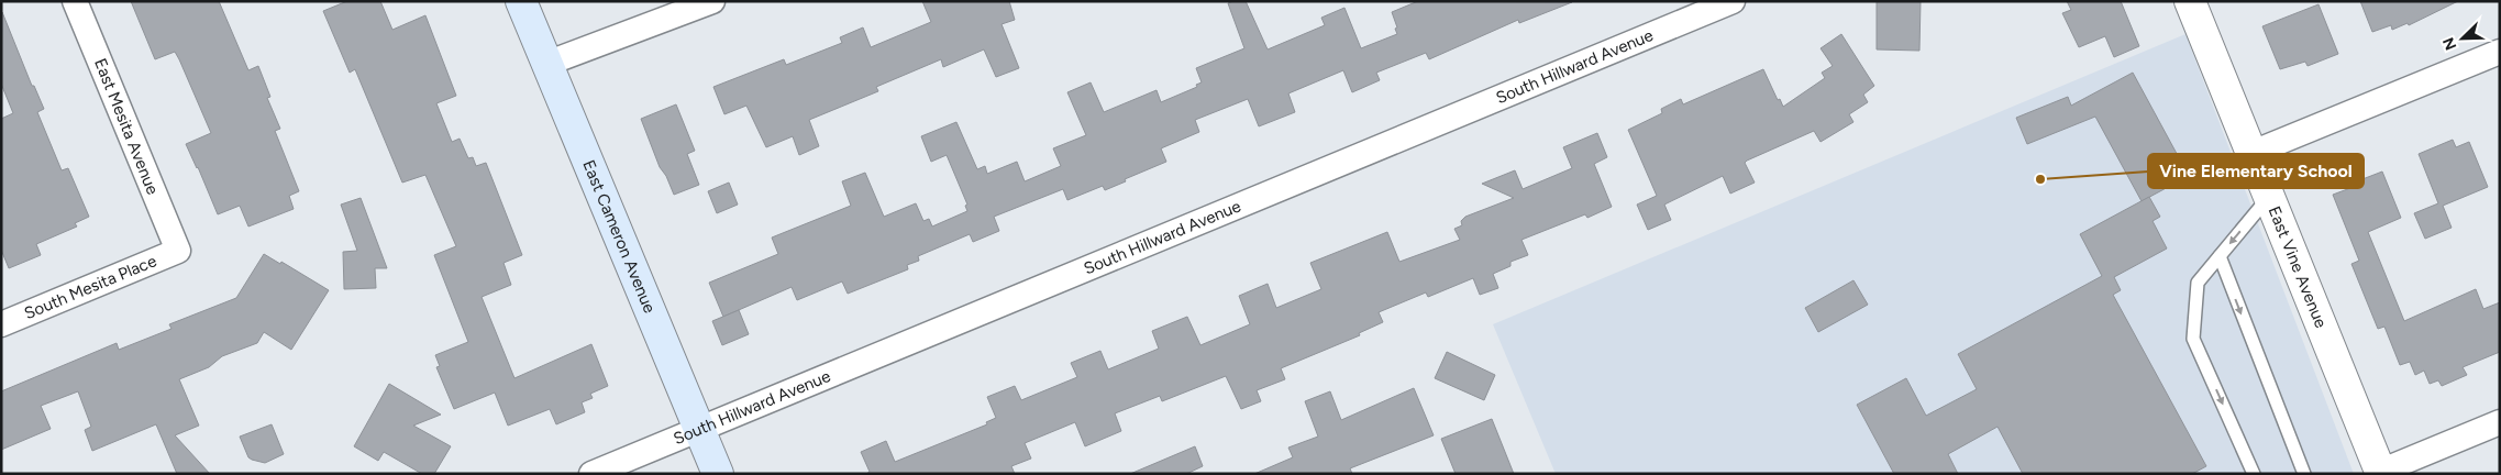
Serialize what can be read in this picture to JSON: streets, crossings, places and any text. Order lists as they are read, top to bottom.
{
  "streets": {
    "main road": ["East Cameron Avenue"],
    "street": [
      "South Hillward Avenue",
      "East Mesita Avenue",
      "East Vine Avenue",
      "South Mesita Place"
    ]
  },
  "crossings": [
    ["South Hillward Avenue", "East Cameron Avenue"],
    ["East Mesita Avenue", "South Mesita Place"]
  ],
  "places": ["Vine Elementary School"],
  "north": "bottom left"
}
